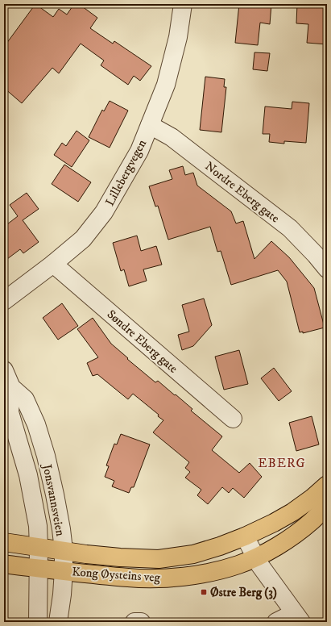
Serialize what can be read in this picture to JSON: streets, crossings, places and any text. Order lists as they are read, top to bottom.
{
  "streets": {
    "main road": ["Kong Øysteins veg"],
    "street": [
      "Lillebergvegen",
      "Nordre Eberg gate",
      "Søndre Eberg gate",
      "Jonsvannsveien"
    ]
  },
  "crossings": [
    ["Lillebergvegen", "Nordre Eberg gate"],
    ["Lillebergvegen", "Søndre Eberg gate"],
    ["Jonsvannsveien", "Kong Øysteins veg"]
  ],
  "districts": ["EBERG"],
  "places": {
    "transit": ["Østre Berg (3)"]
  }
}
